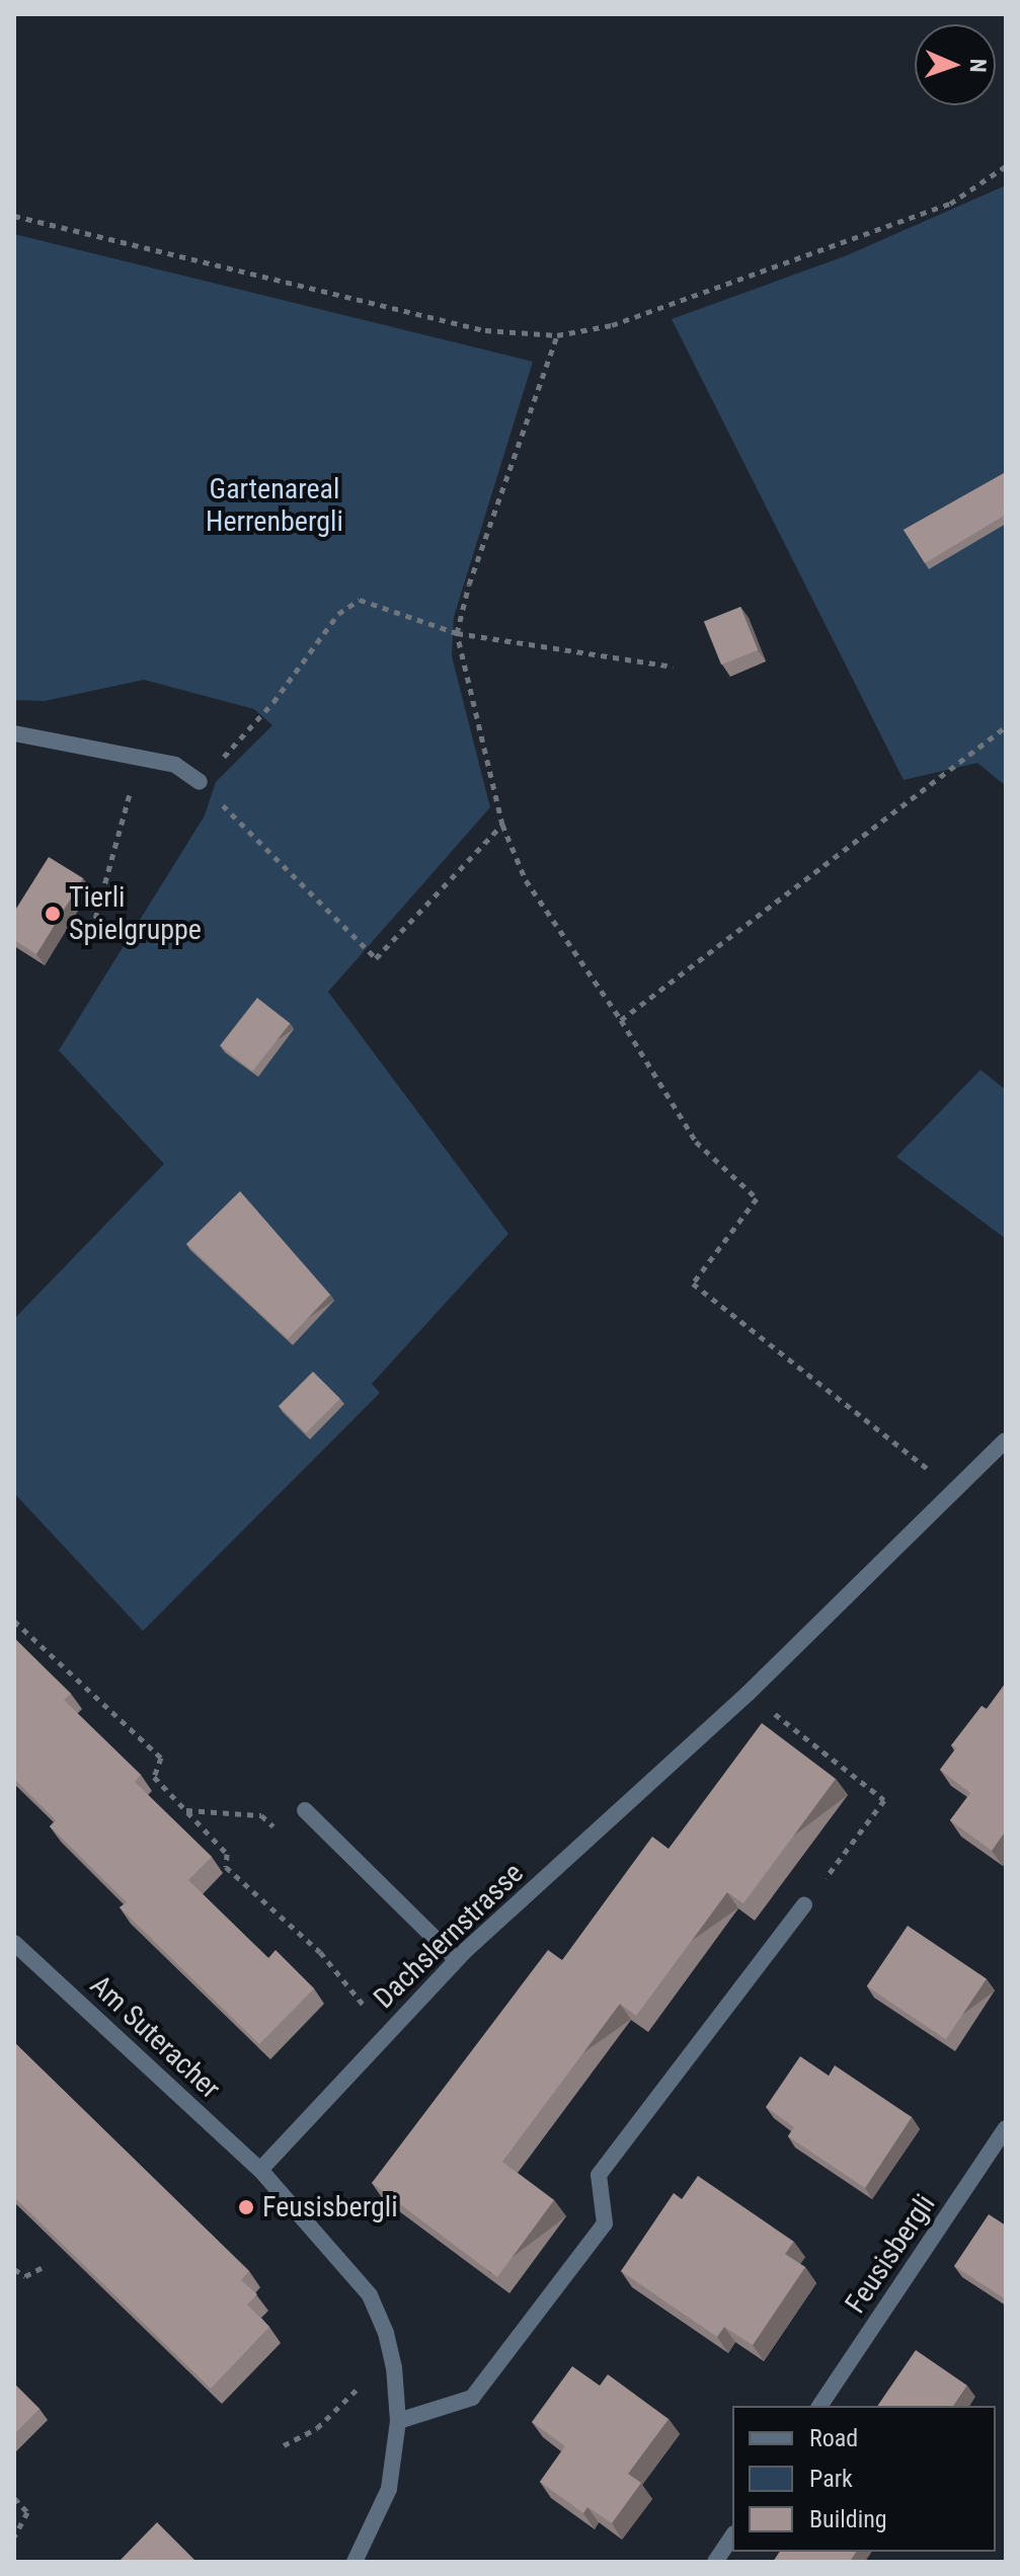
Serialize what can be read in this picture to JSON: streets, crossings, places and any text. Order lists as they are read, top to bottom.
{
  "streets": {
    "street": ["Dachslernstrasse", "Am Suteracher", "Feusisbergli"]
  },
  "crossings": [
    ["Dachslernstrasse", "Am Suteracher"]
  ],
  "parks": ["Gartenareal Herrenbergli"],
  "places": ["Tierli Spielgruppe", "Feusisbergli"],
  "legend": ["Road", "Park", "Building"],
  "north": "right"
}
